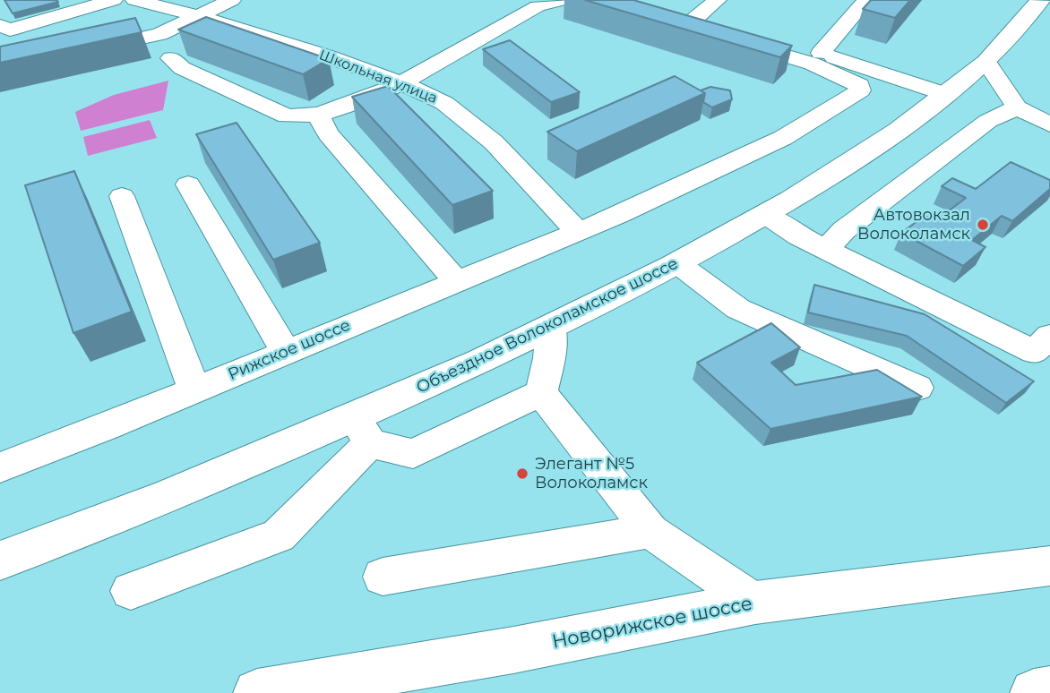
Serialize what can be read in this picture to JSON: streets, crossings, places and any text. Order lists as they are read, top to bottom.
{
  "streets": {
    "main road": ["Объездное Волоколамское шоссе", "Новорижское шоссе"],
    "street": ["Школьная улица", "Рижское шоссе"]
  },
  "crossings": [
    ["Школьная улица", "Рижское шоссе"]
  ],
  "places": ["Автовокзал Волоколамск", "Элегант №5 Волоколамск"]
}
